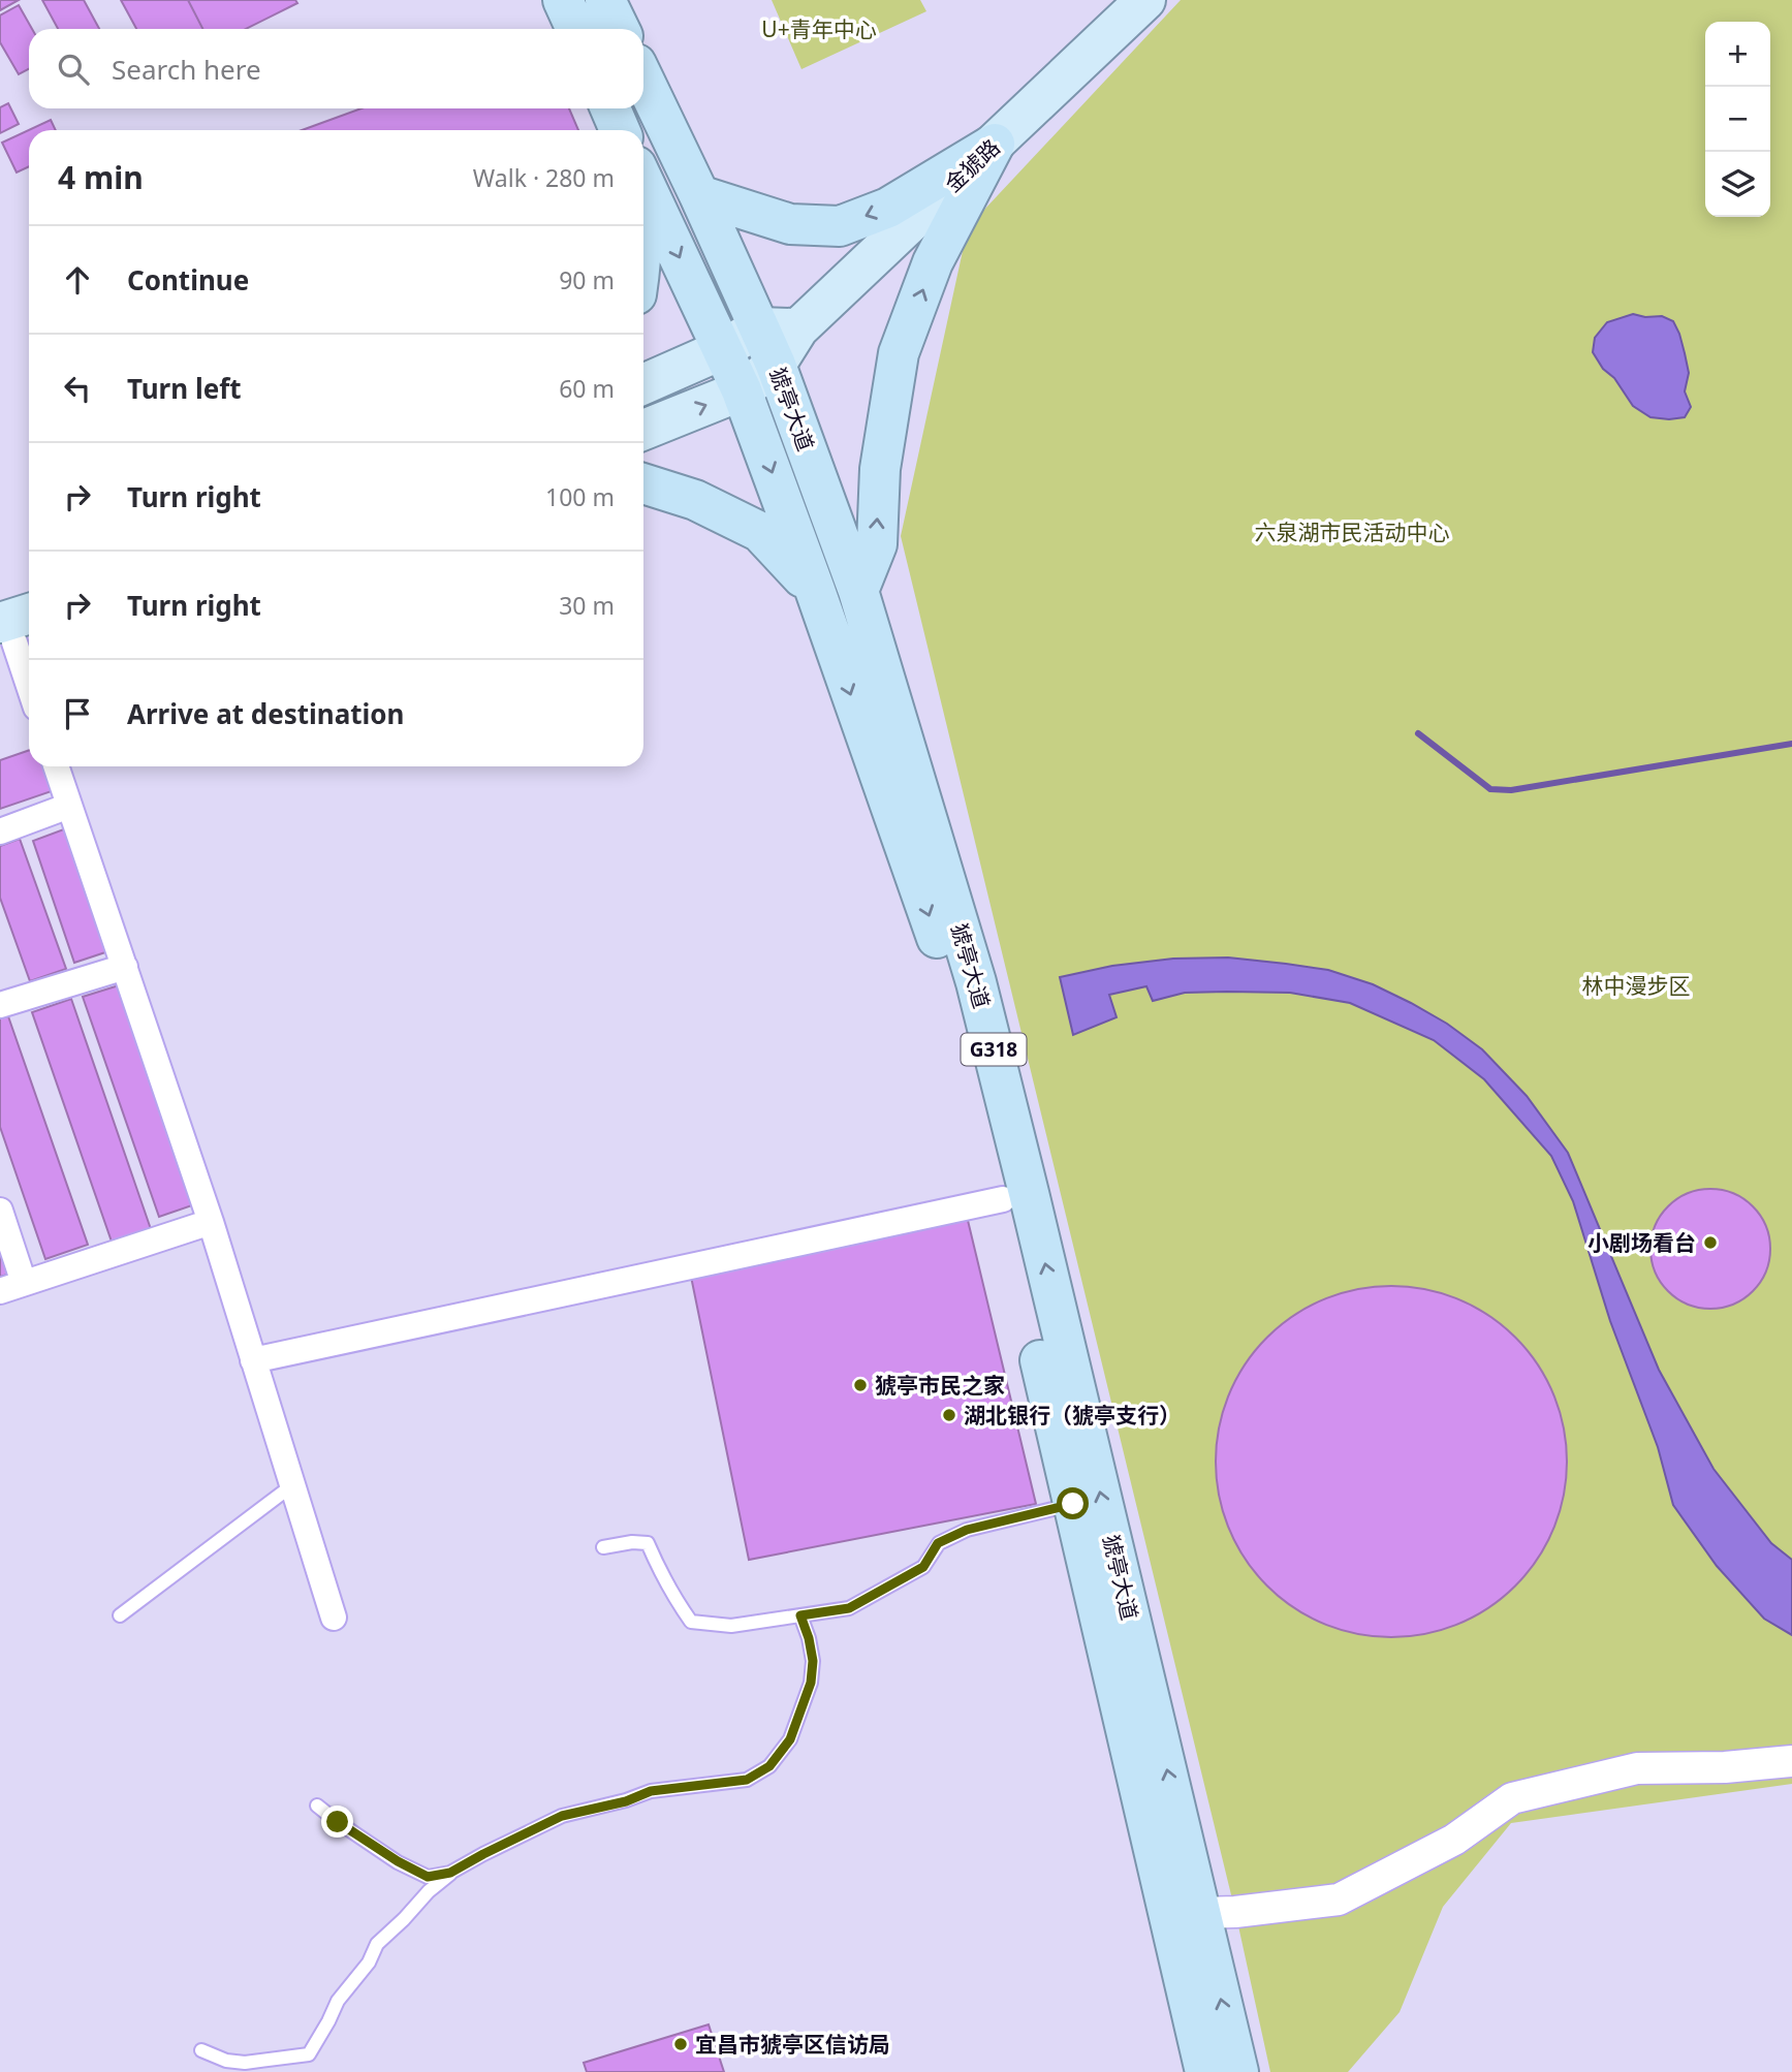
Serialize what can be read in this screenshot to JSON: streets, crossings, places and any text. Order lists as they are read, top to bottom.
{
  "streets": {
    "highway": ["猇亭大道", "G318"],
    "main road": ["金猇路"]
  },
  "crossings": [
    ["金猇路", "猇亭大道"]
  ],
  "parks": ["U+青年中心", "六泉湖市民活动中心", "林中漫步区"],
  "places": [
    "小剧场看台",
    "猇亭市民之家",
    "湖北银行（猇亭支行）",
    "宜昌市猇亭区信访局"
  ],
  "page": {
    "map_buttons": ["+", "−"],
    "search": "Search here",
    "heading": ["4 min", "Walk · 280 m"],
    "list": [
      ["Continue", "90 m"],
      ["Turn left", "60 m"],
      ["Turn right", "100 m"],
      ["Turn right", "30 m"],
      "Arrive at destination"
    ]
  }
}
